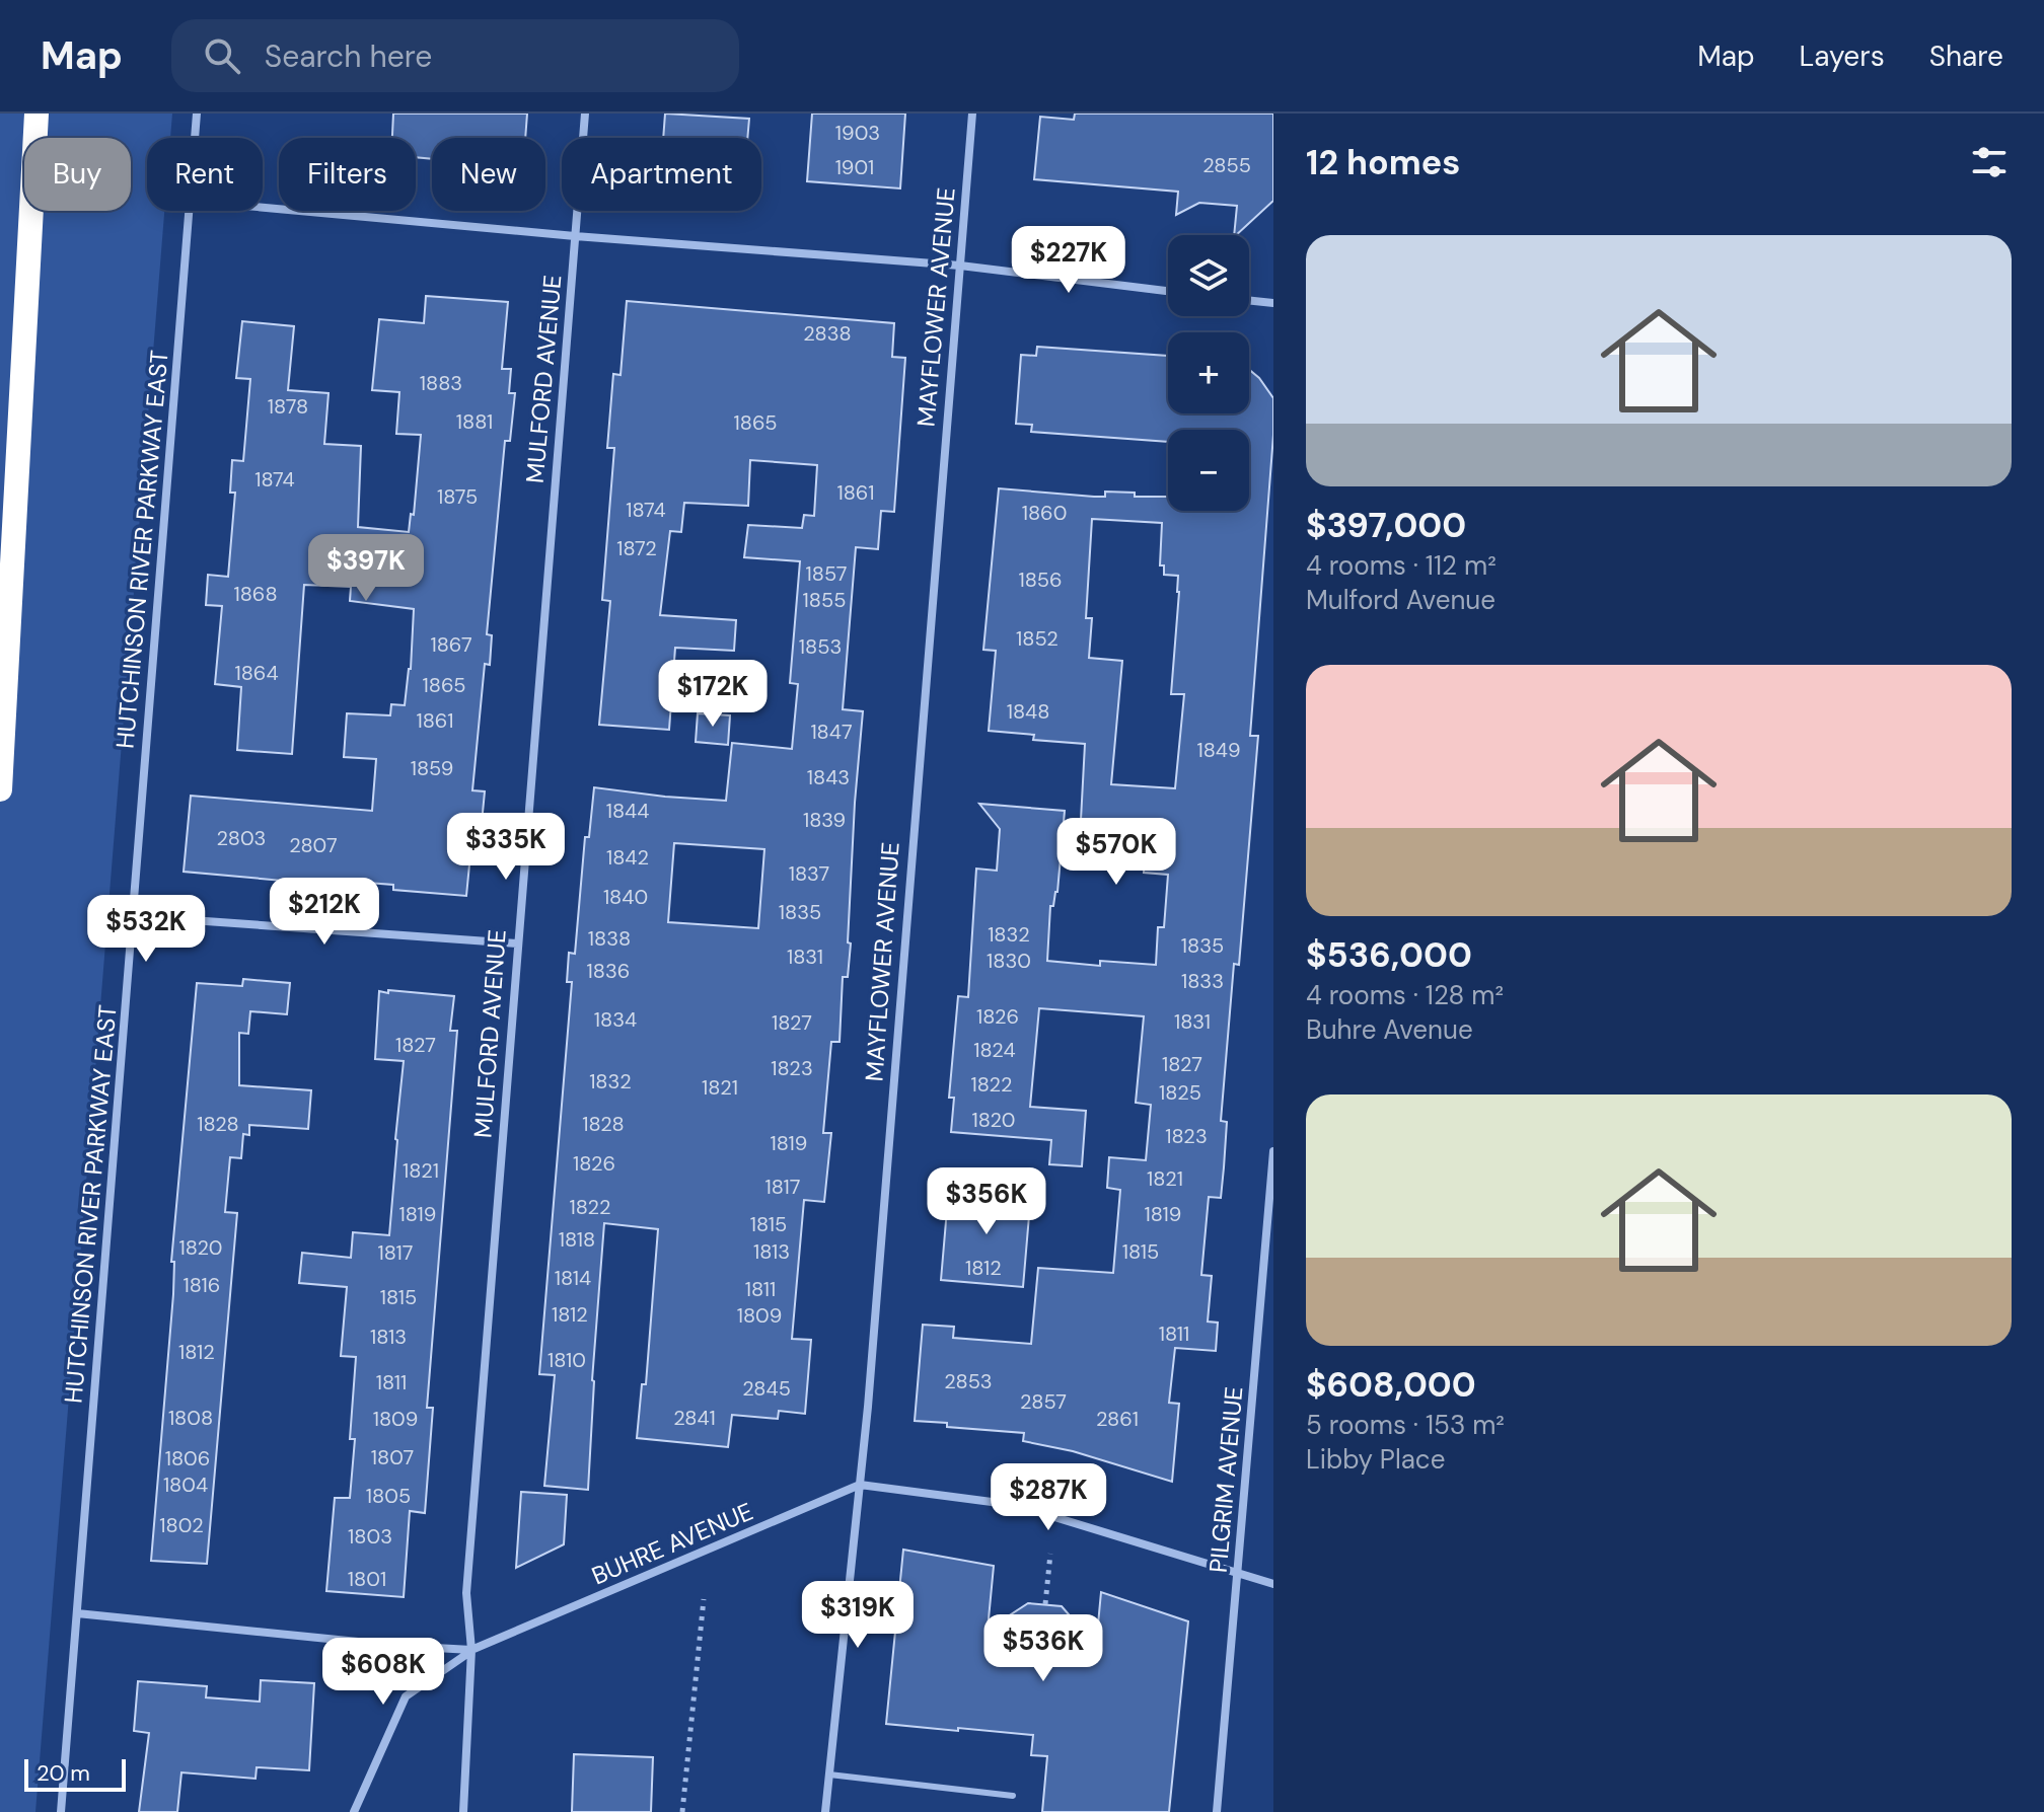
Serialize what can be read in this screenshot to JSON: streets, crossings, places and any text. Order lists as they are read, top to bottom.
{
  "streets": {
    "street": [
      "MAYFLOWER AVENUE",
      "MULFORD AVENUE",
      "HUTCHINSON RIVER PARKWAY EAST",
      "PILGRIM AVENUE",
      "BUHRE AVENUE"
    ]
  },
  "crossings": [
    ["MAYFLOWER AVENUE", "BUHRE AVENUE"],
    ["MULFORD AVENUE", "BUHRE AVENUE"],
    ["HUTCHINSON RIVER PARKWAY EAST", "BUHRE AVENUE"]
  ],
  "house_numbers": [
    "1903",
    "2855",
    "1901",
    "2838",
    "1883",
    "1878",
    "1881",
    "1865",
    "1874",
    "1861",
    "1875",
    "1874",
    "1860",
    "1872",
    "1857",
    "1856",
    "1868",
    "1855",
    "1852",
    "1867",
    "1853",
    "1864",
    "1865",
    "1848",
    "1861",
    "1847",
    "1849",
    "1859",
    "1843",
    "1844",
    "1839",
    "2803",
    "2807",
    "1842",
    "1837",
    "1840",
    "1835",
    "1832",
    "1838",
    "1835",
    "1831",
    "1830",
    "1836",
    "1833",
    "1826",
    "1834",
    "1831",
    "1827",
    "1827",
    "1824",
    "1827",
    "1823",
    "1832",
    "1822",
    "1821",
    "1825",
    "1820",
    "1828",
    "1828",
    "1823",
    "1819",
    "1826",
    "1821",
    "1821",
    "1817",
    "1822",
    "1819",
    "1819",
    "1815",
    "1818",
    "1820",
    "1813",
    "1815",
    "1817",
    "1812",
    "1814",
    "1816",
    "1811",
    "1815",
    "1812",
    "1809",
    "1811",
    "1813",
    "1812",
    "1810",
    "2853",
    "1811",
    "2845",
    "2857",
    "1808",
    "2841",
    "1809",
    "2861",
    "1807",
    "1806",
    "1804",
    "1805",
    "1802",
    "1803",
    "1801"
  ],
  "scale_bar": "20 m",
  "page": {
    "header": "Map",
    "search": "Search here",
    "nav": ["Map", "Layers", "Share"],
    "heading": "12 homes",
    "chip": [
      "Buy",
      "Rent",
      "Filters",
      "New",
      "Apartment"
    ],
    "list": [
      {
        "name": "$397,000",
        "note": "4 rooms · 112 m² · Mulford Avenue"
      },
      {
        "name": "$536,000",
        "note": "4 rooms · 128 m² · Buhre Avenue"
      },
      {
        "name": "$608,000",
        "note": "5 rooms · 153 m² · Libby Place"
      }
    ],
    "price": [
      "$227K",
      "$397K",
      "$172K",
      "$335K",
      "$570K",
      "$212K",
      "$532K",
      "$356K",
      "$287K",
      "$319K",
      "$536K",
      "$608K"
    ],
    "map_buttons": ["+", "−"],
    "scale": "20 m"
  }
}
